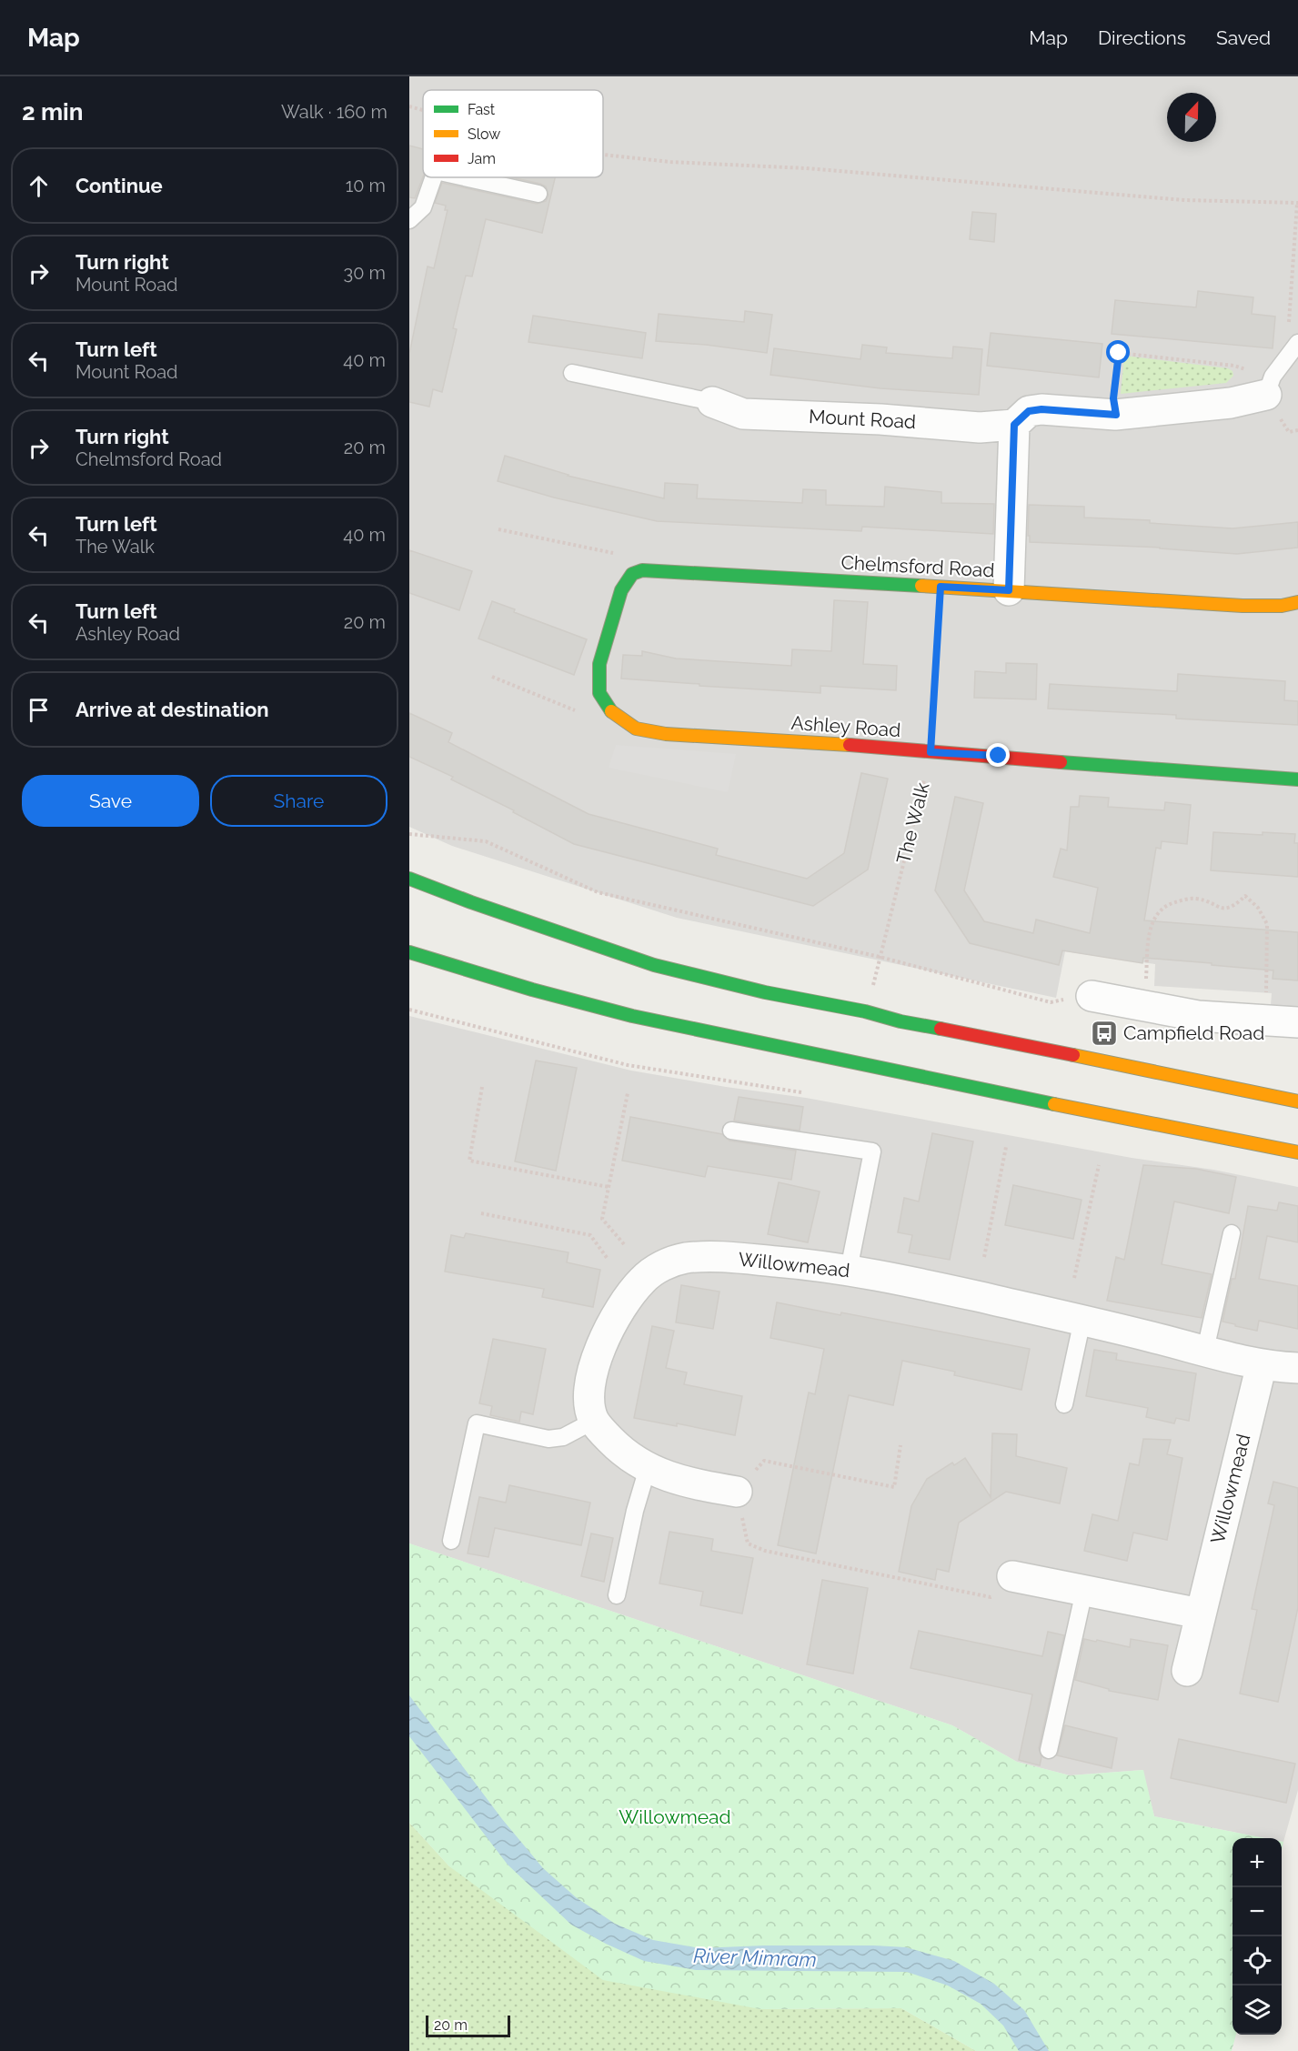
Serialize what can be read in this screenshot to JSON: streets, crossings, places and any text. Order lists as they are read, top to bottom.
{
  "streets": {
    "main road": ["Chelmsford Road", "Ashley Road"],
    "street": ["Mount Road", "Willowmead"],
    "path": ["The Walk"]
  },
  "crossings": [
    ["Chelmsford Road", "Ashley Road"],
    ["Chelmsford Road", "The Walk"],
    ["Ashley Road", "The Walk"]
  ],
  "water": ["River Mimram"],
  "parks": ["Willowmead"],
  "places": {
    "bus stop": ["Campfield Road"]
  },
  "legend": ["Fast", "Slow", "Jam"],
  "scale_bar": "20 m",
  "north": "top",
  "page": {
    "header": "Map",
    "nav": ["Map", "Directions", "Saved"],
    "heading": ["2 min", "Walk · 160 m"],
    "list": [
      ["Continue", "10 m"],
      ["Turn right", "Mount Road", "30 m"],
      ["Turn left", "Mount Road", "40 m"],
      ["Turn right", "Chelmsford Road", "20 m"],
      ["Turn left", "The Walk", "40 m"],
      ["Turn left", "Ashley Road", "20 m"],
      "Arrive at destination"
    ],
    "buttons": ["Save", "Share"],
    "map_buttons": ["+", "−"],
    "scale": "20 m"
  }
}
